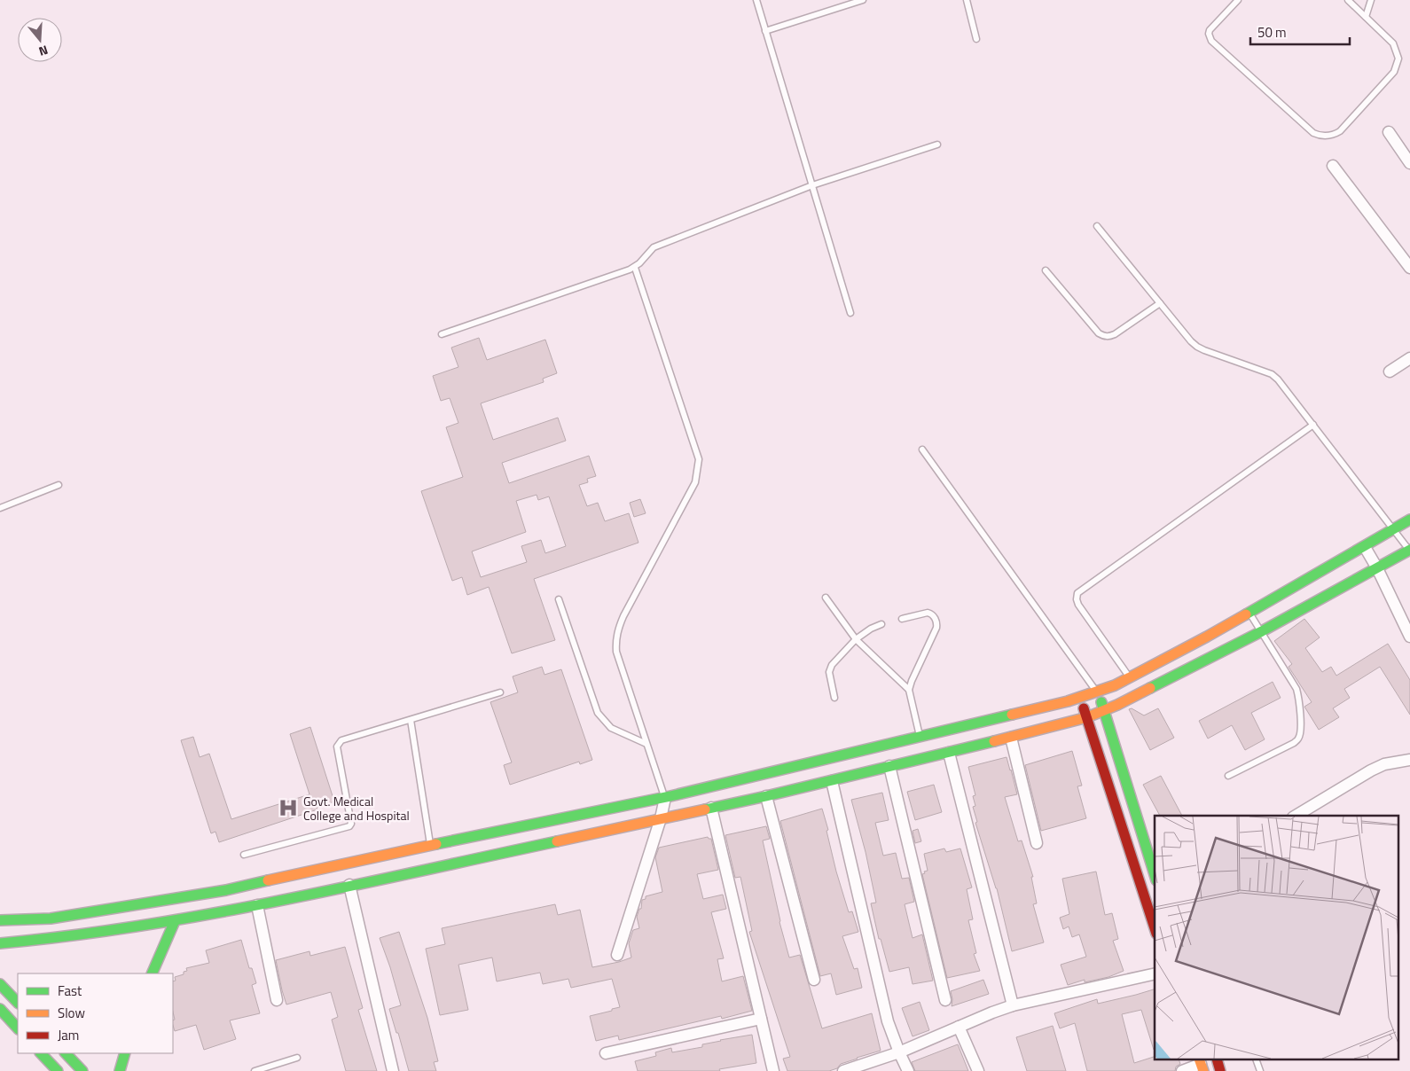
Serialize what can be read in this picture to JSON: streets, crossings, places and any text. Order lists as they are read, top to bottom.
{
  "places": {
    "hospital": ["Govt. Medical College and Hospital"]
  },
  "legend": ["Fast", "Slow", "Jam"],
  "scale_bar": "50 m",
  "north": "bottom"
}
